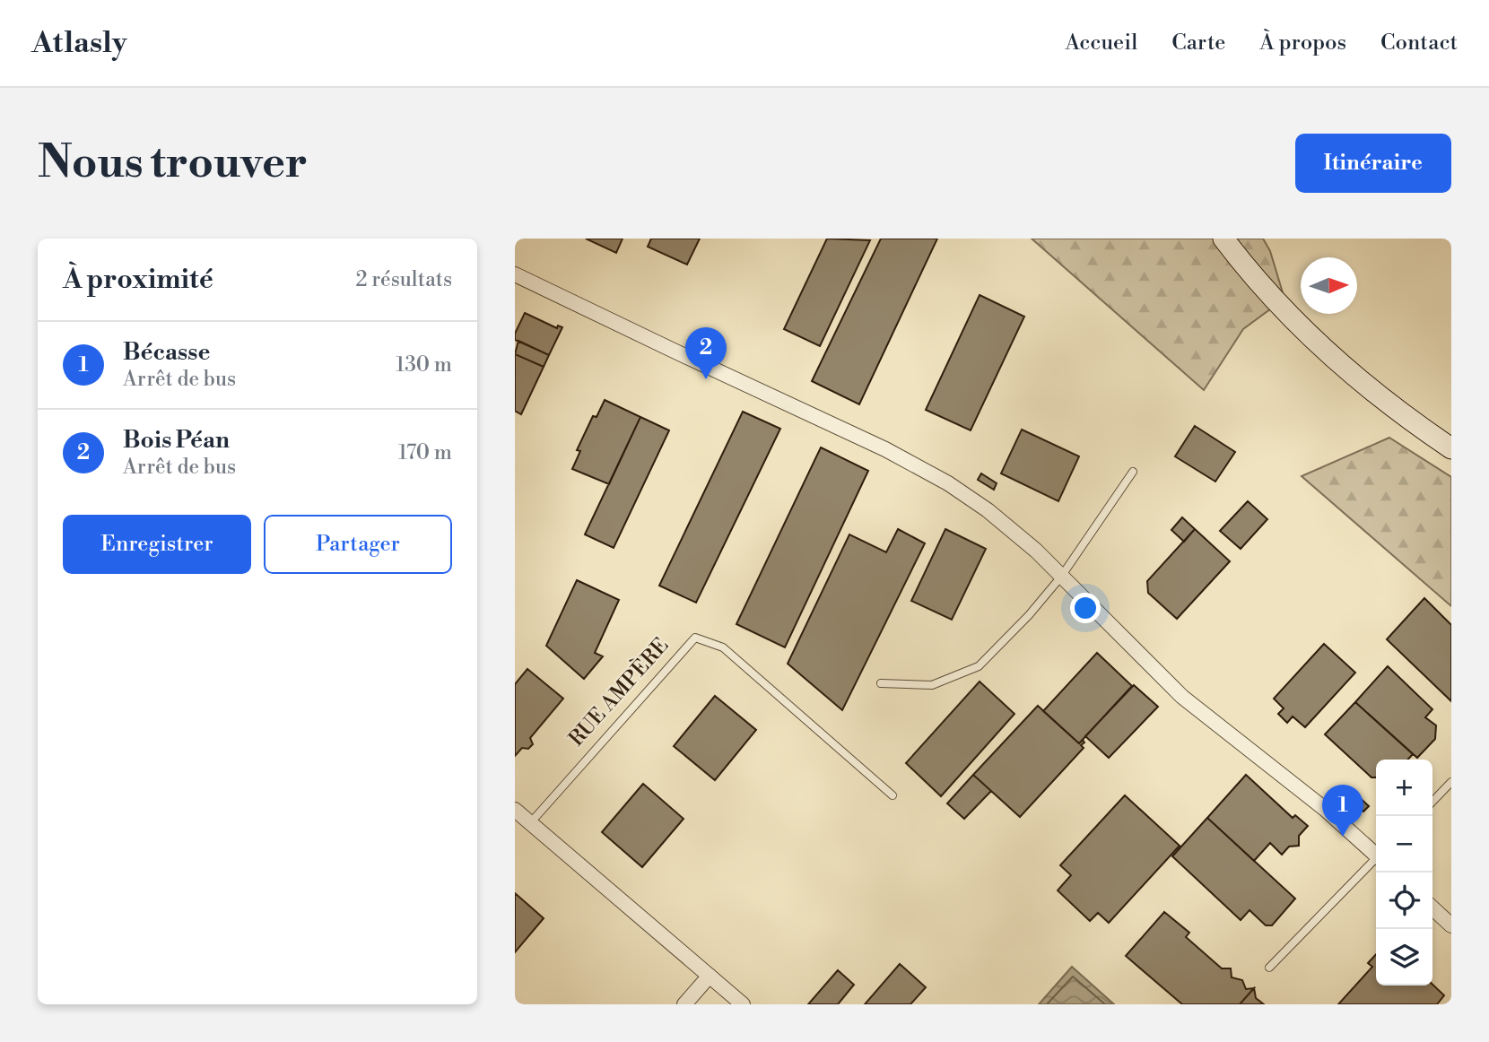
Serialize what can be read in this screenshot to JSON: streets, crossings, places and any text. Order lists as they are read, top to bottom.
{
  "streets": {
    "lane": ["RUE AMPÈRE"]
  },
  "north": "right",
  "page": {
    "header": "Atlasly",
    "nav": [
      "Accueil",
      "Carte",
      "À propos",
      "Contact"
    ],
    "buttons": [
      "Itinéraire",
      ["Enregistrer", "Partager"]
    ],
    "title": "Nous trouver",
    "heading": ["À proximité", "2 résultats"],
    "list": [
      {
        "mark": "1",
        "name": "Bécasse",
        "note": "Arrêt de bus",
        "value": "130 m"
      },
      {
        "mark": "2",
        "name": "Bois Péan",
        "note": "Arrêt de bus",
        "value": "170 m"
      }
    ],
    "pins": ["2", "1"],
    "map_buttons": ["+", "−"]
  }
}
